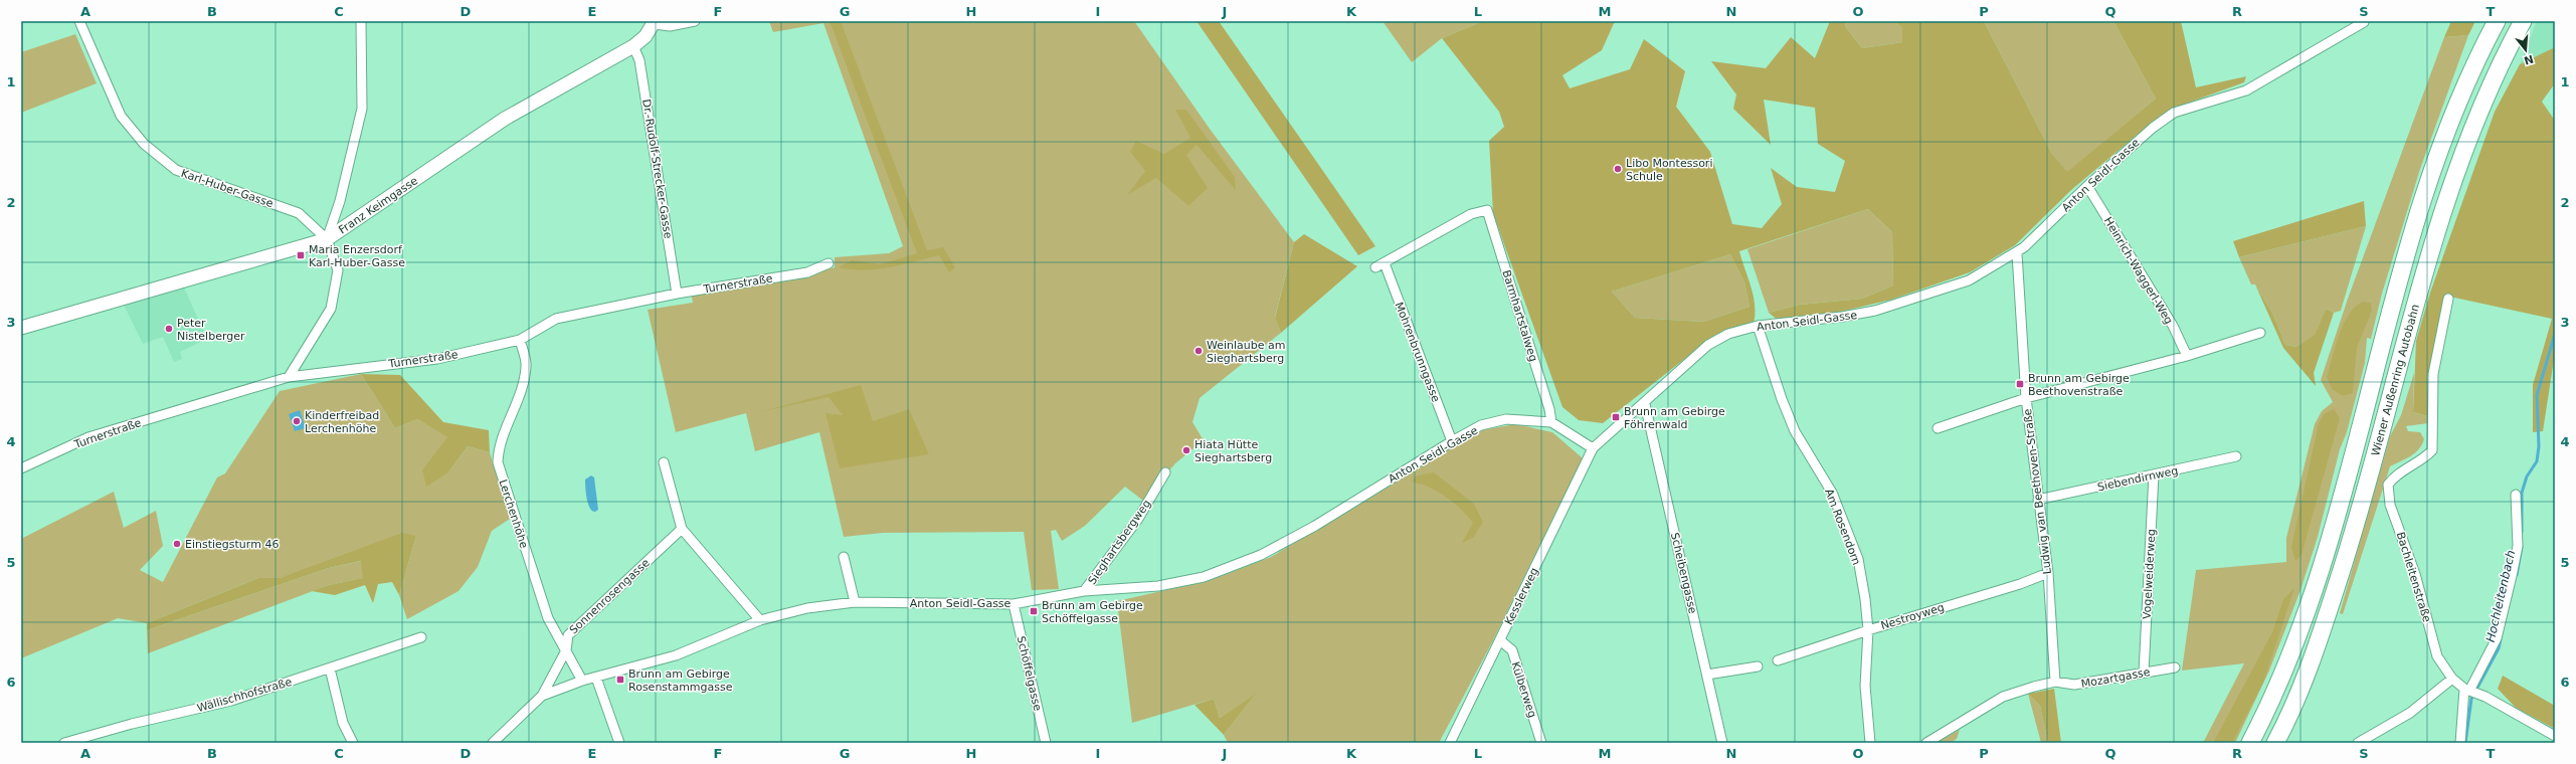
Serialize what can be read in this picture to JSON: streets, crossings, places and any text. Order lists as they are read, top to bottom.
{
  "streets": {
    "highway": ["Wiener Außenring Autobahn"],
    "main road": ["Franz Keimgasse"],
    "street": [
      "Dr.-Rudolf-Strecker-Gasse",
      "Anton Seidl-Gasse",
      "Karl-Huber-Gasse",
      "Heinrich-Waggerl-Weg",
      "Turnerstraße",
      "Barmhartstalweg",
      "Mohrenbrunngasse",
      "Siebendirnweg",
      "Ludwig van Beethoven-Straße",
      "Lerchenhöhe",
      "Am Rosendorn",
      "Sieghartsbergweg",
      "Scheibengasse",
      "Vogelweiderweg",
      "Bachleitenstraße",
      "Sonnenrosengasse",
      "Kesslerweg",
      "Nestroyweg",
      "Schöffelgasse",
      "Mozartgasse",
      "Külberweg",
      "Wällischhofstraße"
    ]
  },
  "crossings": [
    ["Dr.-Rudolf-Strecker-Gasse", "Franz Keimgasse"],
    ["Dr.-Rudolf-Strecker-Gasse", "Turnerstraße"],
    ["Anton Seidl-Gasse", "Heinrich-Waggerl-Weg"],
    ["Anton Seidl-Gasse", "Barmhartstalweg"],
    ["Anton Seidl-Gasse", "Mohrenbrunngasse"],
    ["Anton Seidl-Gasse", "Ludwig van Beethoven-Straße"],
    ["Anton Seidl-Gasse", "Lerchenhöhe"],
    ["Anton Seidl-Gasse", "Am Rosendorn"],
    ["Anton Seidl-Gasse", "Sieghartsbergweg"],
    ["Anton Seidl-Gasse", "Scheibengasse"],
    ["Anton Seidl-Gasse", "Sonnenrosengasse"],
    ["Anton Seidl-Gasse", "Kesslerweg"],
    ["Anton Seidl-Gasse", "Schöffelgasse"],
    ["Karl-Huber-Gasse", "Franz Keimgasse"],
    ["Turnerstraße", "Lerchenhöhe"],
    ["Barmhartstalweg", "Mohrenbrunngasse"],
    ["Siebendirnweg", "Ludwig van Beethoven-Straße"],
    ["Siebendirnweg", "Vogelweiderweg"],
    ["Ludwig van Beethoven-Straße", "Nestroyweg"],
    ["Ludwig van Beethoven-Straße", "Mozartgasse"],
    ["Lerchenhöhe", "Sonnenrosengasse"],
    ["Am Rosendorn", "Nestroyweg"],
    ["Vogelweiderweg", "Mozartgasse"],
    ["Kesslerweg", "Külberweg"]
  ],
  "water": ["Hochleitenbach"],
  "places": {
    "other": [
      "Libo Montessori Schule",
      "Peter Nistelberger",
      "Weinlaube am Sieghartsberg",
      "Kinderfreibad Lerchenhöhe",
      "Hiata Hütte Sieghartsberg",
      "Einstiegsturm 46"
    ],
    "transit": [
      "Maria Enzersdorf Karl-Huber-Gasse",
      "Brunn am Gebirge Beethovenstraße",
      "Brunn am Gebirge Föhrenwald",
      "Brunn am Gebirge Schöffelgasse",
      "Brunn am Gebirge Rosenstammgasse"
    ]
  },
  "north": "bottom",
  "grid": {
    "columns": [
      "A",
      "B",
      "C",
      "D",
      "E",
      "F",
      "G",
      "H",
      "I",
      "J",
      "K",
      "L",
      "M",
      "N",
      "O",
      "P",
      "Q",
      "R",
      "S",
      "T"
    ],
    "rows": [
      "1",
      "2",
      "3",
      "4",
      "5",
      "6"
    ]
  }
}
